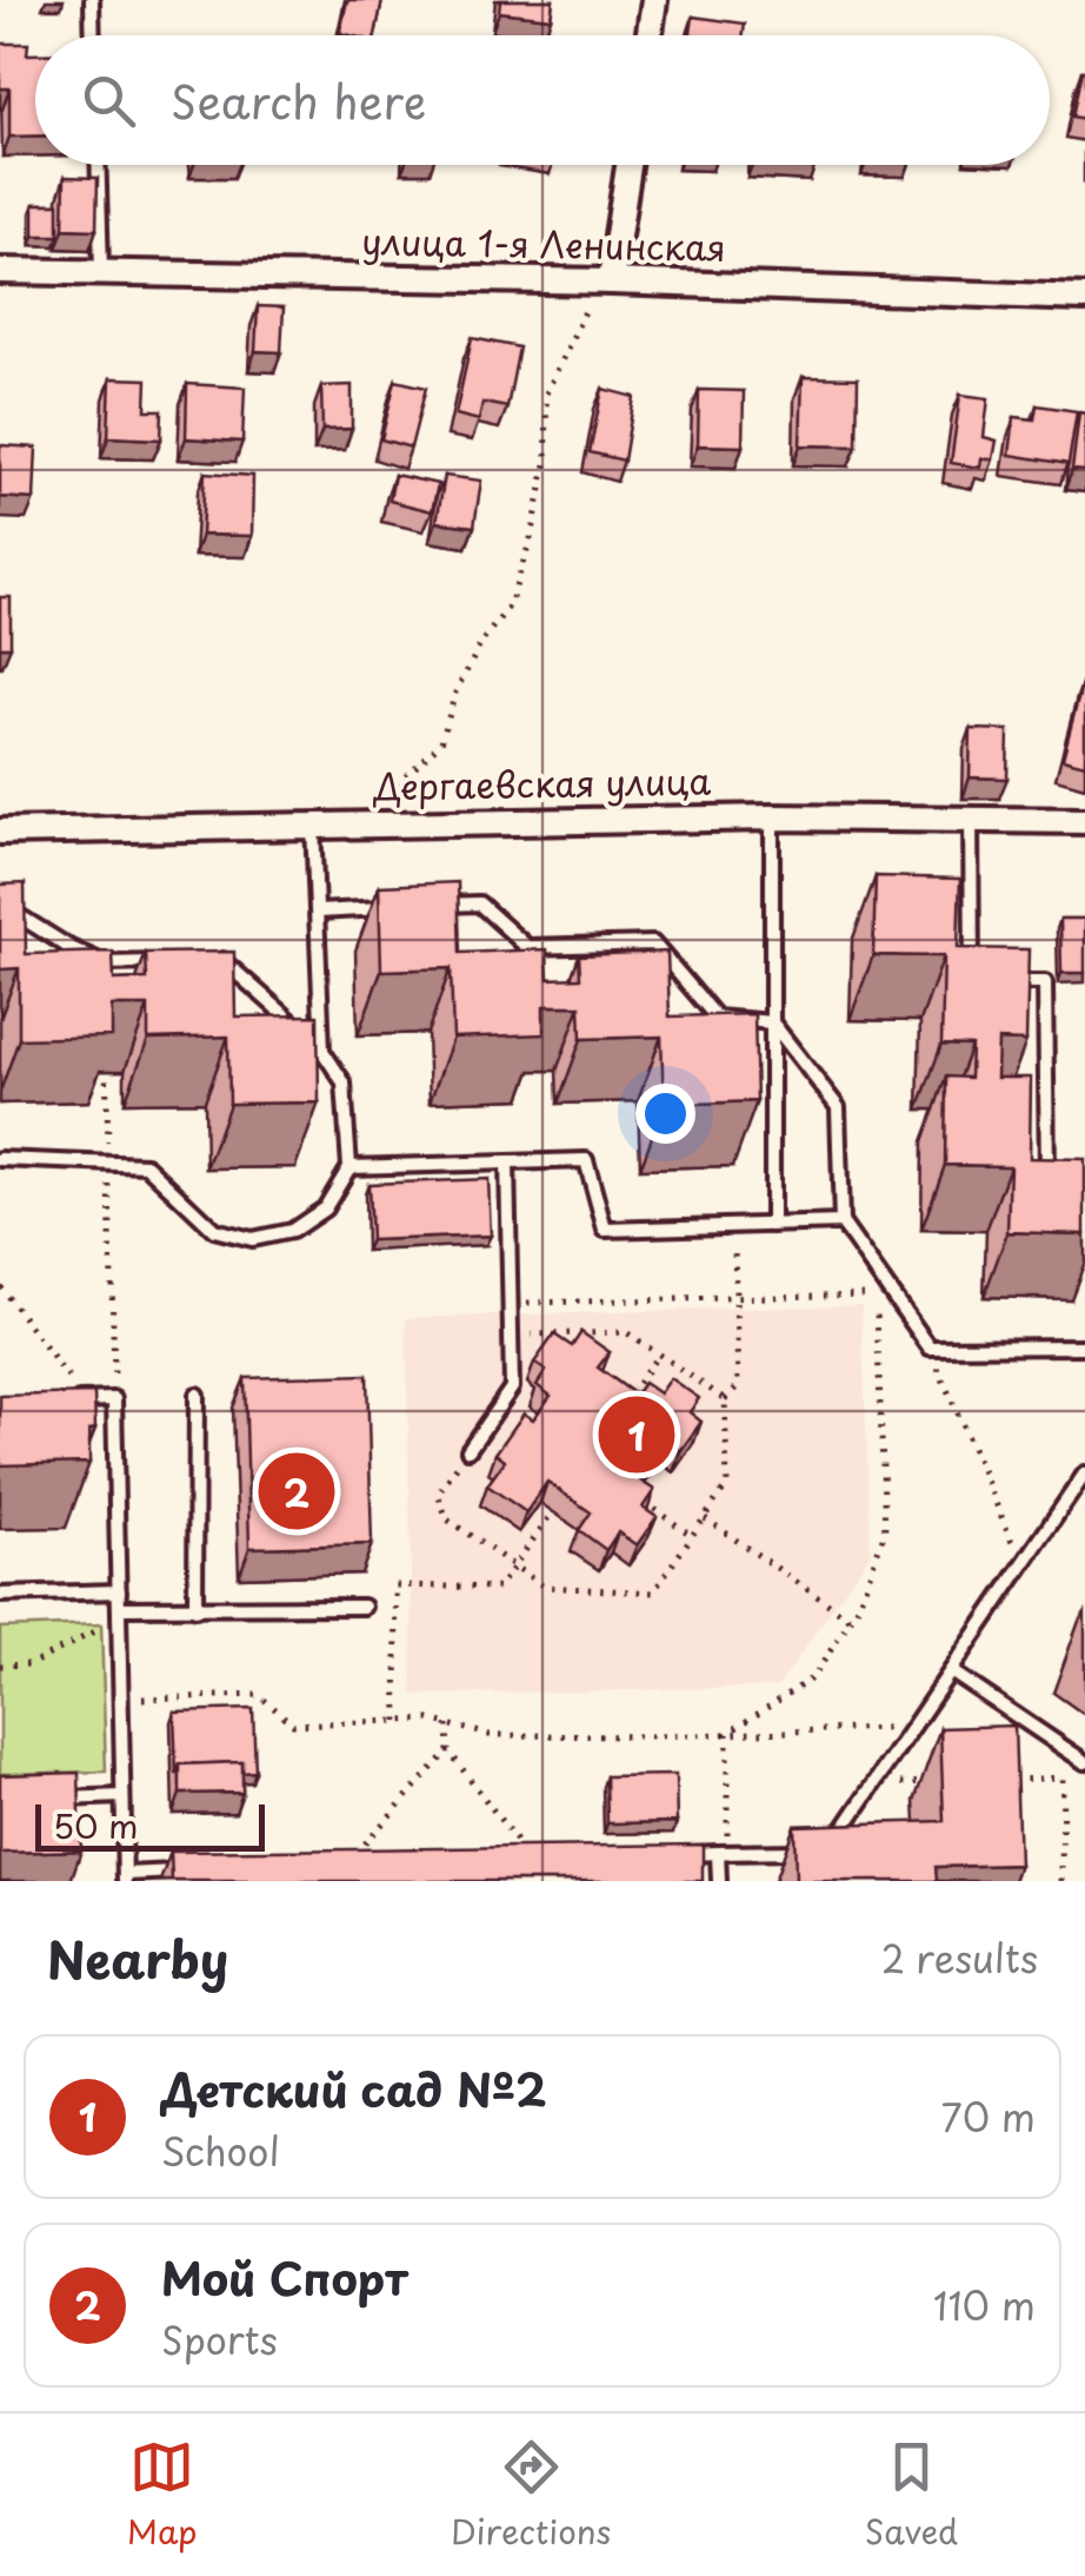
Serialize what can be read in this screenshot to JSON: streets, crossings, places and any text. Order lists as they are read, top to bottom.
{
  "streets": {
    "street": ["улица 1-я Ленинская", "Дергаевская улица"]
  },
  "scale_bar": "50 m",
  "page": {
    "search": "Search here",
    "pins": ["1", "2"],
    "scale": "50 m",
    "heading": ["Nearby", "2 results"],
    "list": [
      {
        "mark": "1",
        "name": "Детский сад №2",
        "note": "School",
        "value": "70 m"
      },
      {
        "mark": "2",
        "name": "Мой Спорт",
        "note": "Sports",
        "value": "110 m"
      }
    ],
    "nav": ["Map", "Directions", "Saved"]
  }
}
